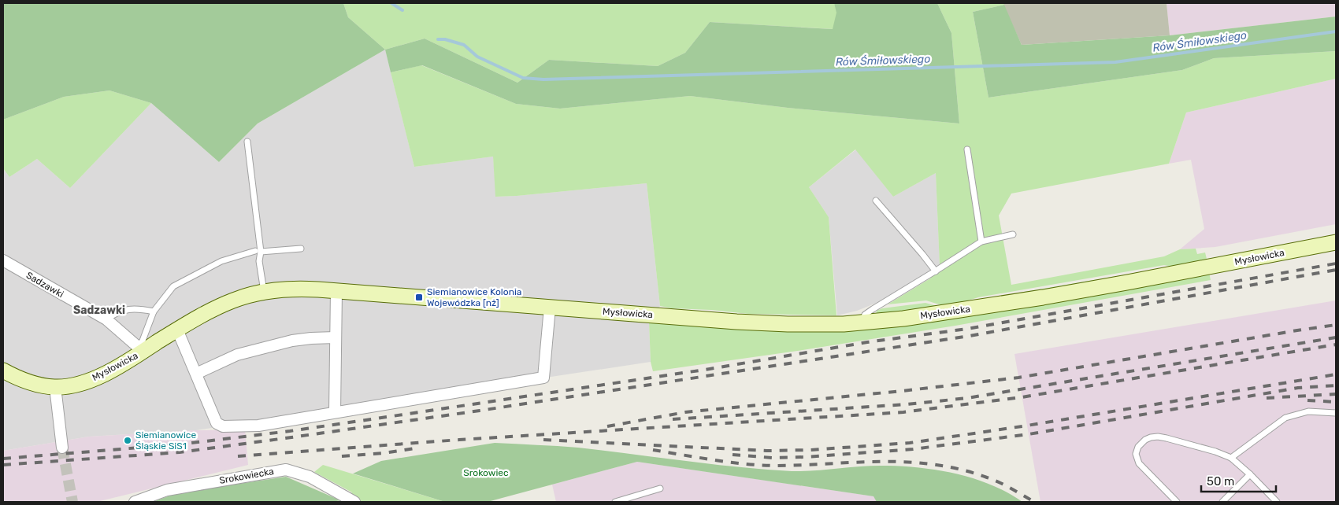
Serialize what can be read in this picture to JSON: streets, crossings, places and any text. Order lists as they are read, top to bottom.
{
  "streets": {
    "street": ["Mysłowicka", "Sadzawki", "Srokowiecka"]
  },
  "crossings": [
    ["Mysłowicka", "Sadzawki"]
  ],
  "districts": ["Sadzawki"],
  "water": ["Rów Śmiłowskiego"],
  "parks": ["Srokowiec"],
  "places": {
    "transit": ["Siemianowice Kolonia Wojewódzka [nż]"],
    "other": ["Siemianowice Śląskie SiS1"]
  },
  "scale_bar": "50 m"
}
